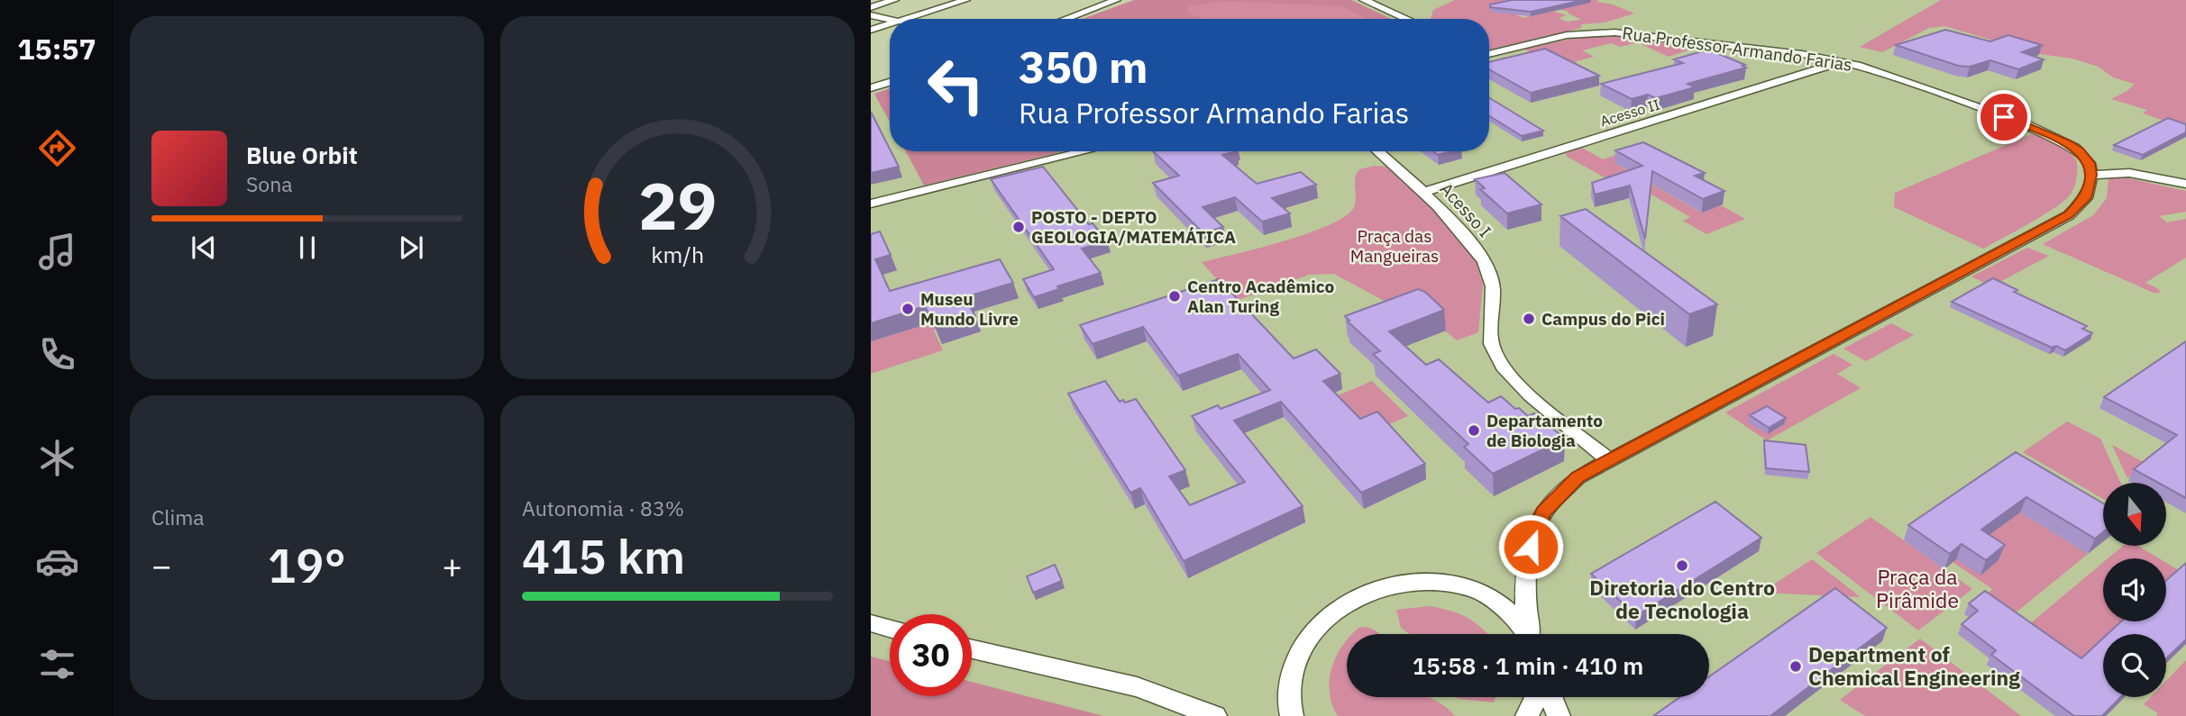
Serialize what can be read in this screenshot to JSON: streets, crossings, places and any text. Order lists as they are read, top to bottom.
{
  "streets": {
    "street": ["Rua Professor Armando Farias", "Acesso II", "Acesso I"]
  },
  "crossings": [
    ["Rua Professor Armando Farias", "Acesso II"],
    ["Acesso II", "Acesso I"]
  ],
  "parks": ["Praça das Mangueiras", "Praça da Pirâmide"],
  "places": [
    "POSTO - DEPTO GEOLOGIA/MATEMÁTICA",
    "Centro Acadêmico Alan Turing",
    "Museu Mundo Livre",
    "Campus do Pici",
    "Departamento de Biologia",
    "Diretoria do Centro de Tecnologia",
    "Department of Chemical Engineering"
  ],
  "north": "bottom",
  "page": {
    "tabs": "15:57",
    "turn": ["350 m", "Rua Professor Armando Farias"],
    "song": ["Blue Orbit", "Sona"],
    "tile": [
      "Clima",
      ["Autonomia · 83%", "415 km"]
    ],
    "heat": ["−", "19°", "+"],
    "limit": "30",
    "trip": "15:58 · 1 min · 410 m",
    "gauge": ["29", "km/h"]
  }
}
